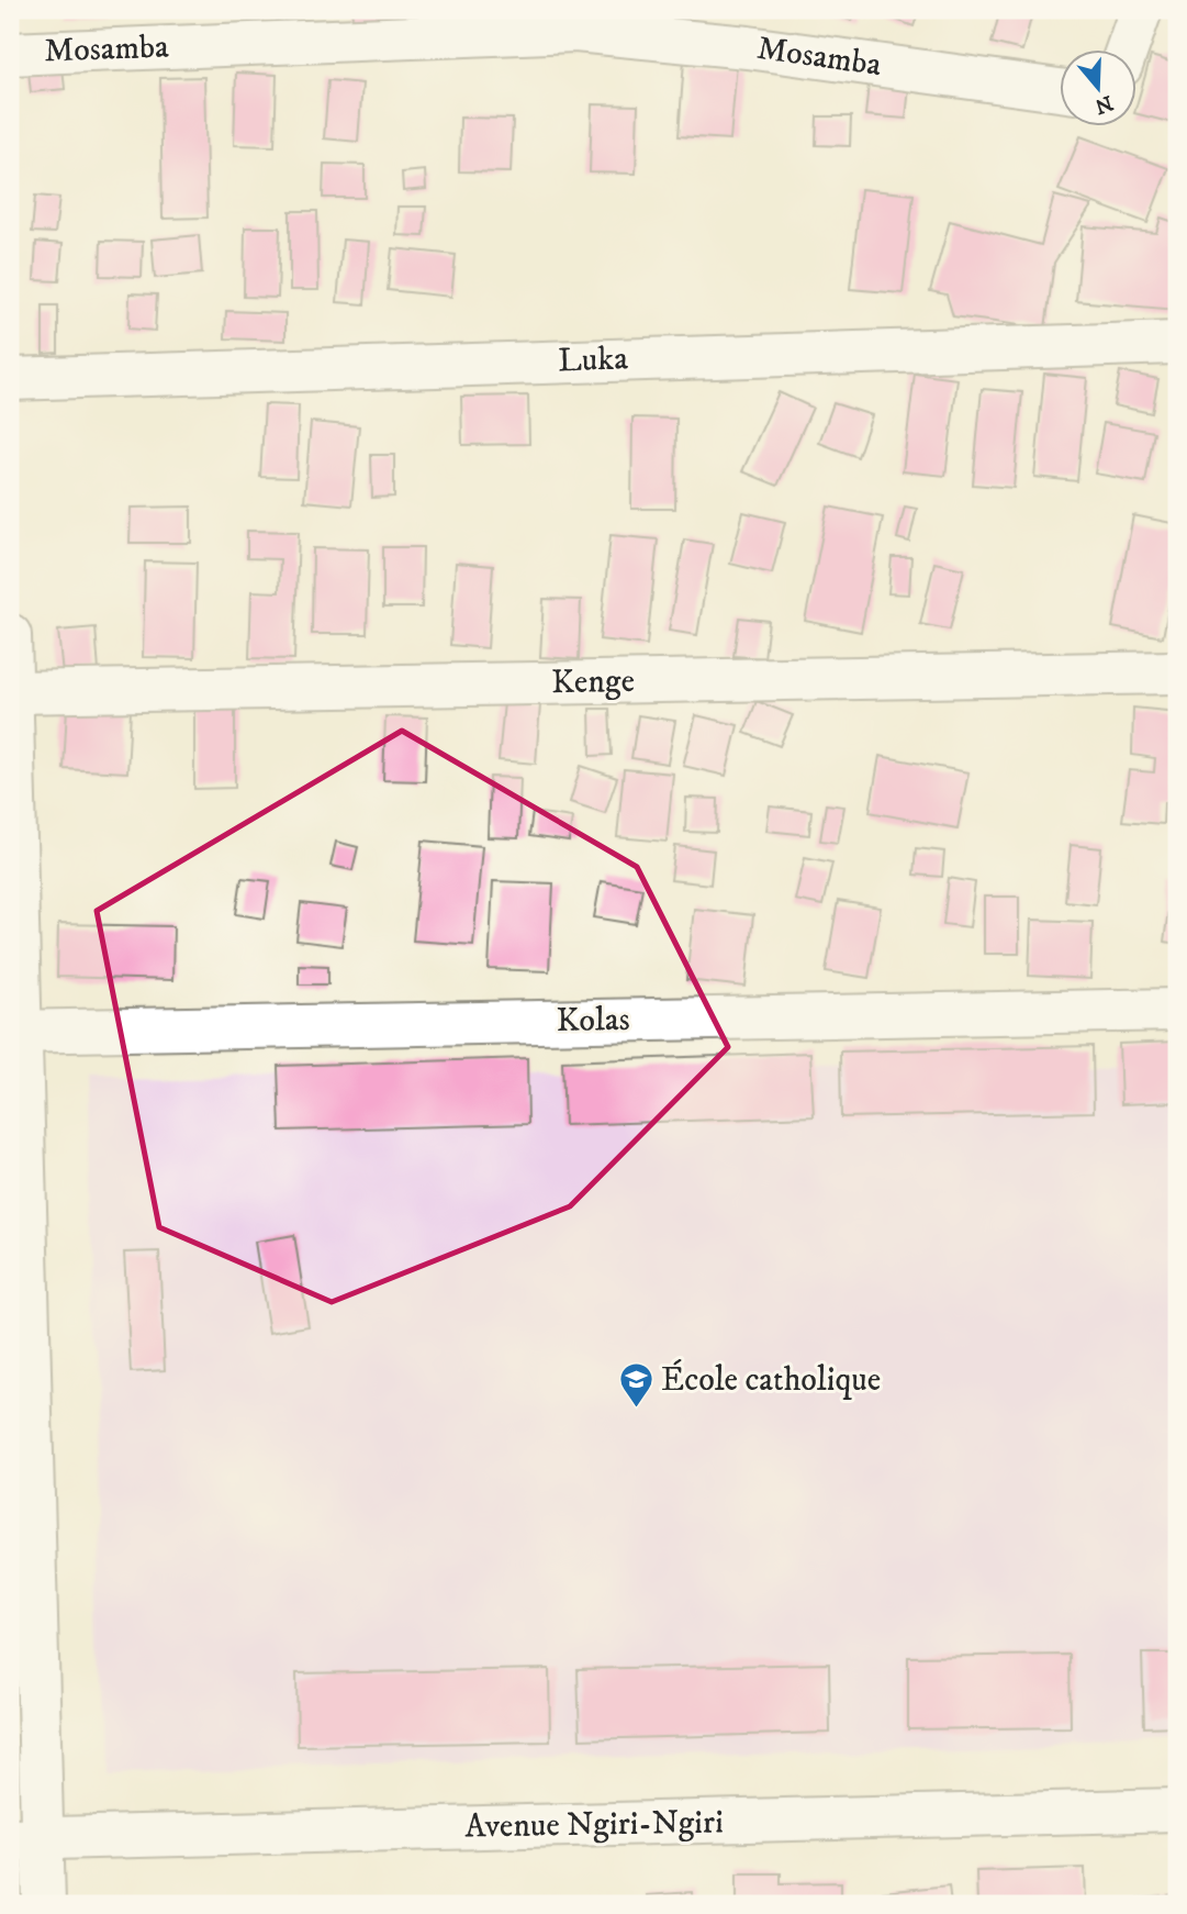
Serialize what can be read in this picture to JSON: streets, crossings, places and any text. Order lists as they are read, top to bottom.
{
  "streets": {
    "street": [
      "Mosamba",
      "Luka",
      "Kenge",
      "Kolas",
      "Avenue Ngiri-Ngiri"
    ]
  },
  "places": {
    "school or university": ["École catholique"]
  },
  "north": "bottom"
}
